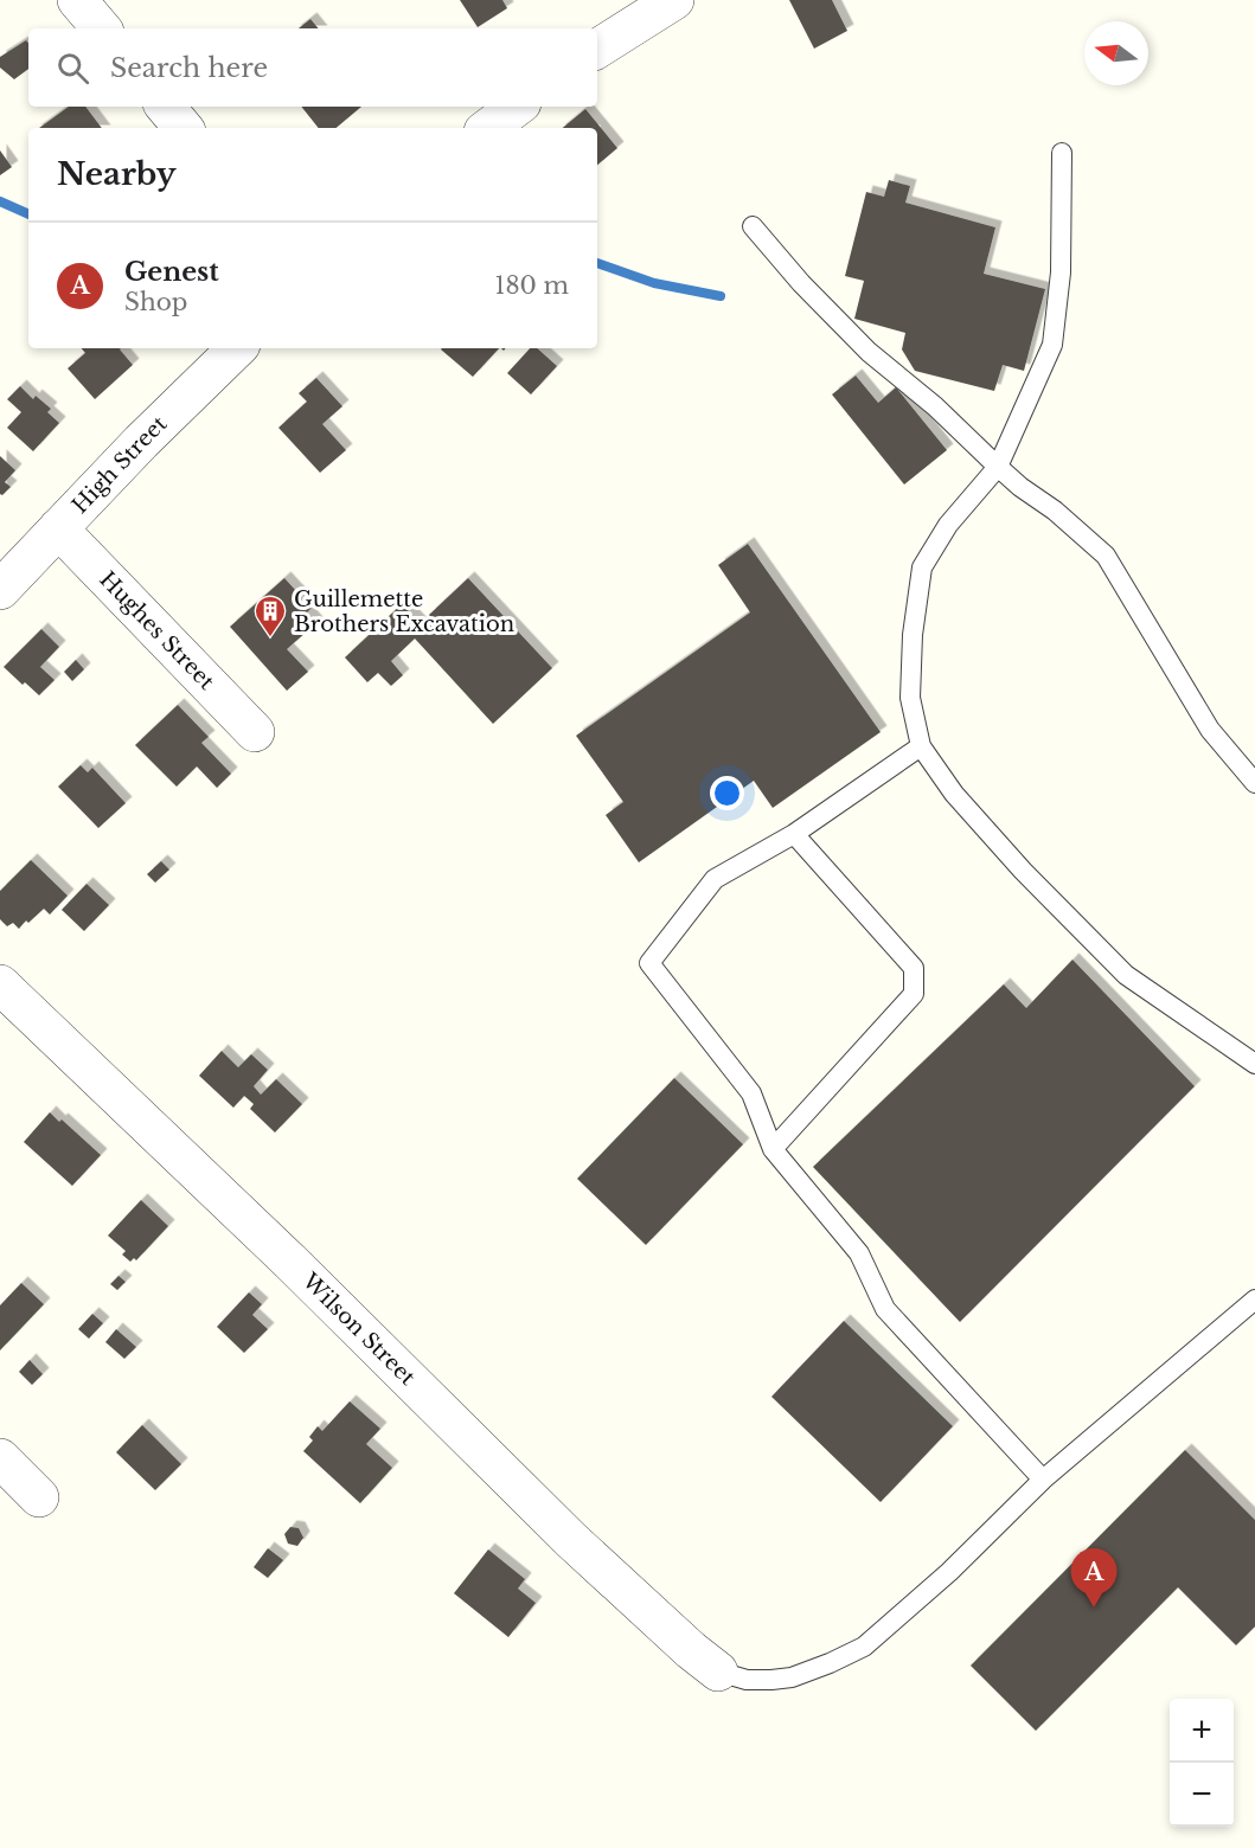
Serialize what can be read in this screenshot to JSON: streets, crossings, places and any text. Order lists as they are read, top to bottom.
{
  "streets": {
    "street": ["High Street", "Hughes Street", "Wilson Street"]
  },
  "crossings": [
    ["High Street", "Hughes Street"]
  ],
  "places": {
    "building": ["Guillemette Brothers Excavation"]
  },
  "north": "left",
  "page": {
    "search": "Search here",
    "heading": "Nearby",
    "list": [
      {
        "mark": "A",
        "name": "Genest",
        "note": "Shop",
        "value": "180 m"
      }
    ],
    "pins": "A",
    "map_buttons": ["+", "−"]
  }
}
